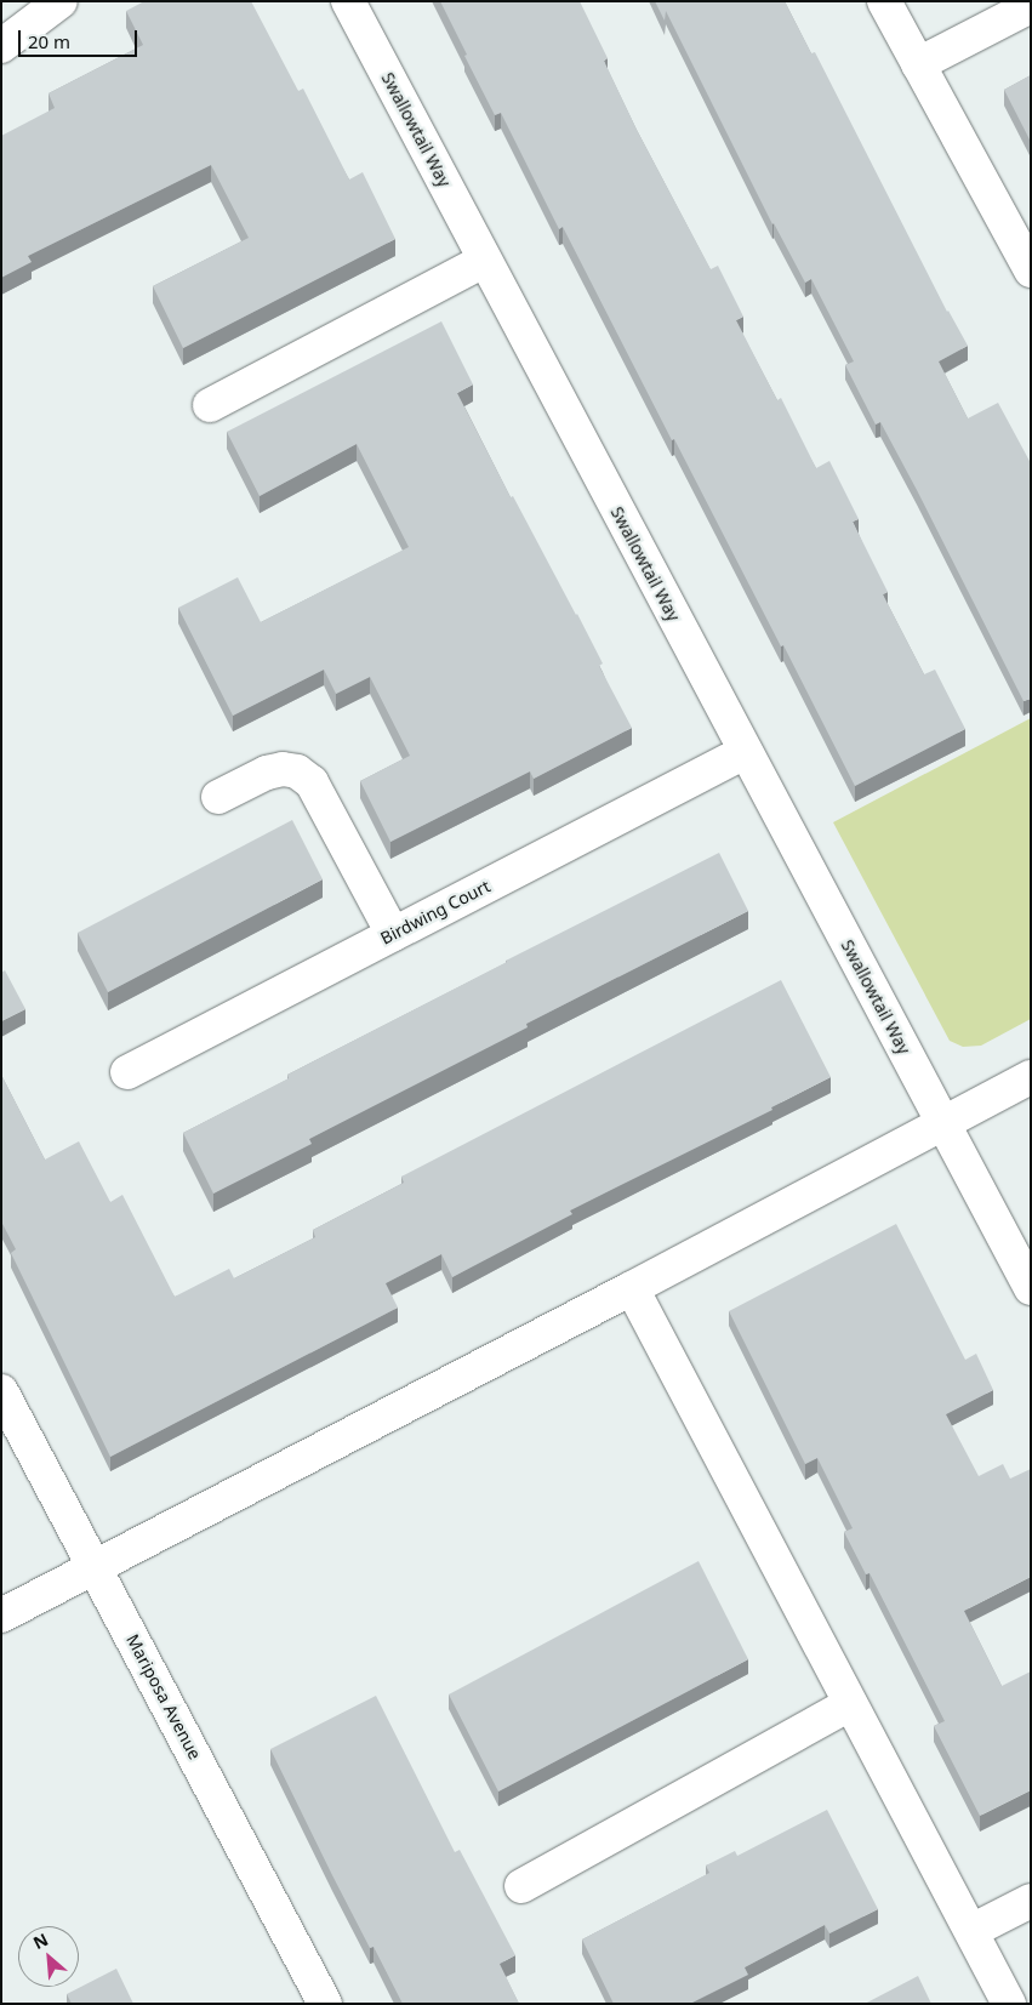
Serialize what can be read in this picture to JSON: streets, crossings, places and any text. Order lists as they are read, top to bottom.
{
  "streets": {
    "street": ["Swallowtail Way", "Birdwing Court", "Mariposa Avenue"]
  },
  "crossings": [
    ["Swallowtail Way", "Birdwing Court"]
  ],
  "scale_bar": "20 m",
  "north": "top left"
}
